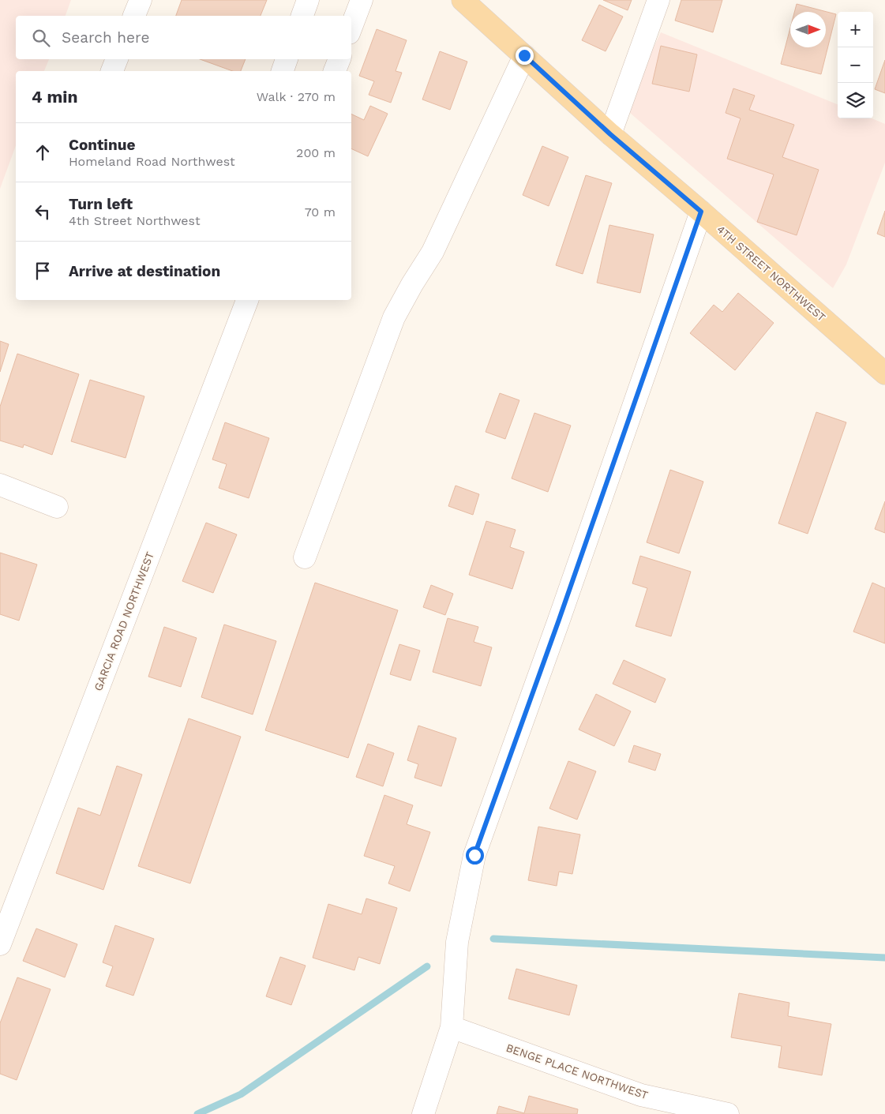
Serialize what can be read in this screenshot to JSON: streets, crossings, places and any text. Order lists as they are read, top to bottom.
{
  "streets": {
    "main road": ["4TH STREET NORTHWEST"],
    "street": ["GARCIA ROAD NORTHWEST", "BENGE PLACE NORTHWEST"]
  },
  "north": "right",
  "page": {
    "map_buttons": ["+", "−"],
    "search": "Search here",
    "heading": ["4 min", "Walk · 270 m"],
    "list": [
      ["Continue", "Homeland Road Northwest", "200 m"],
      ["Turn left", "4th Street Northwest", "70 m"],
      "Arrive at destination"
    ]
  }
}
